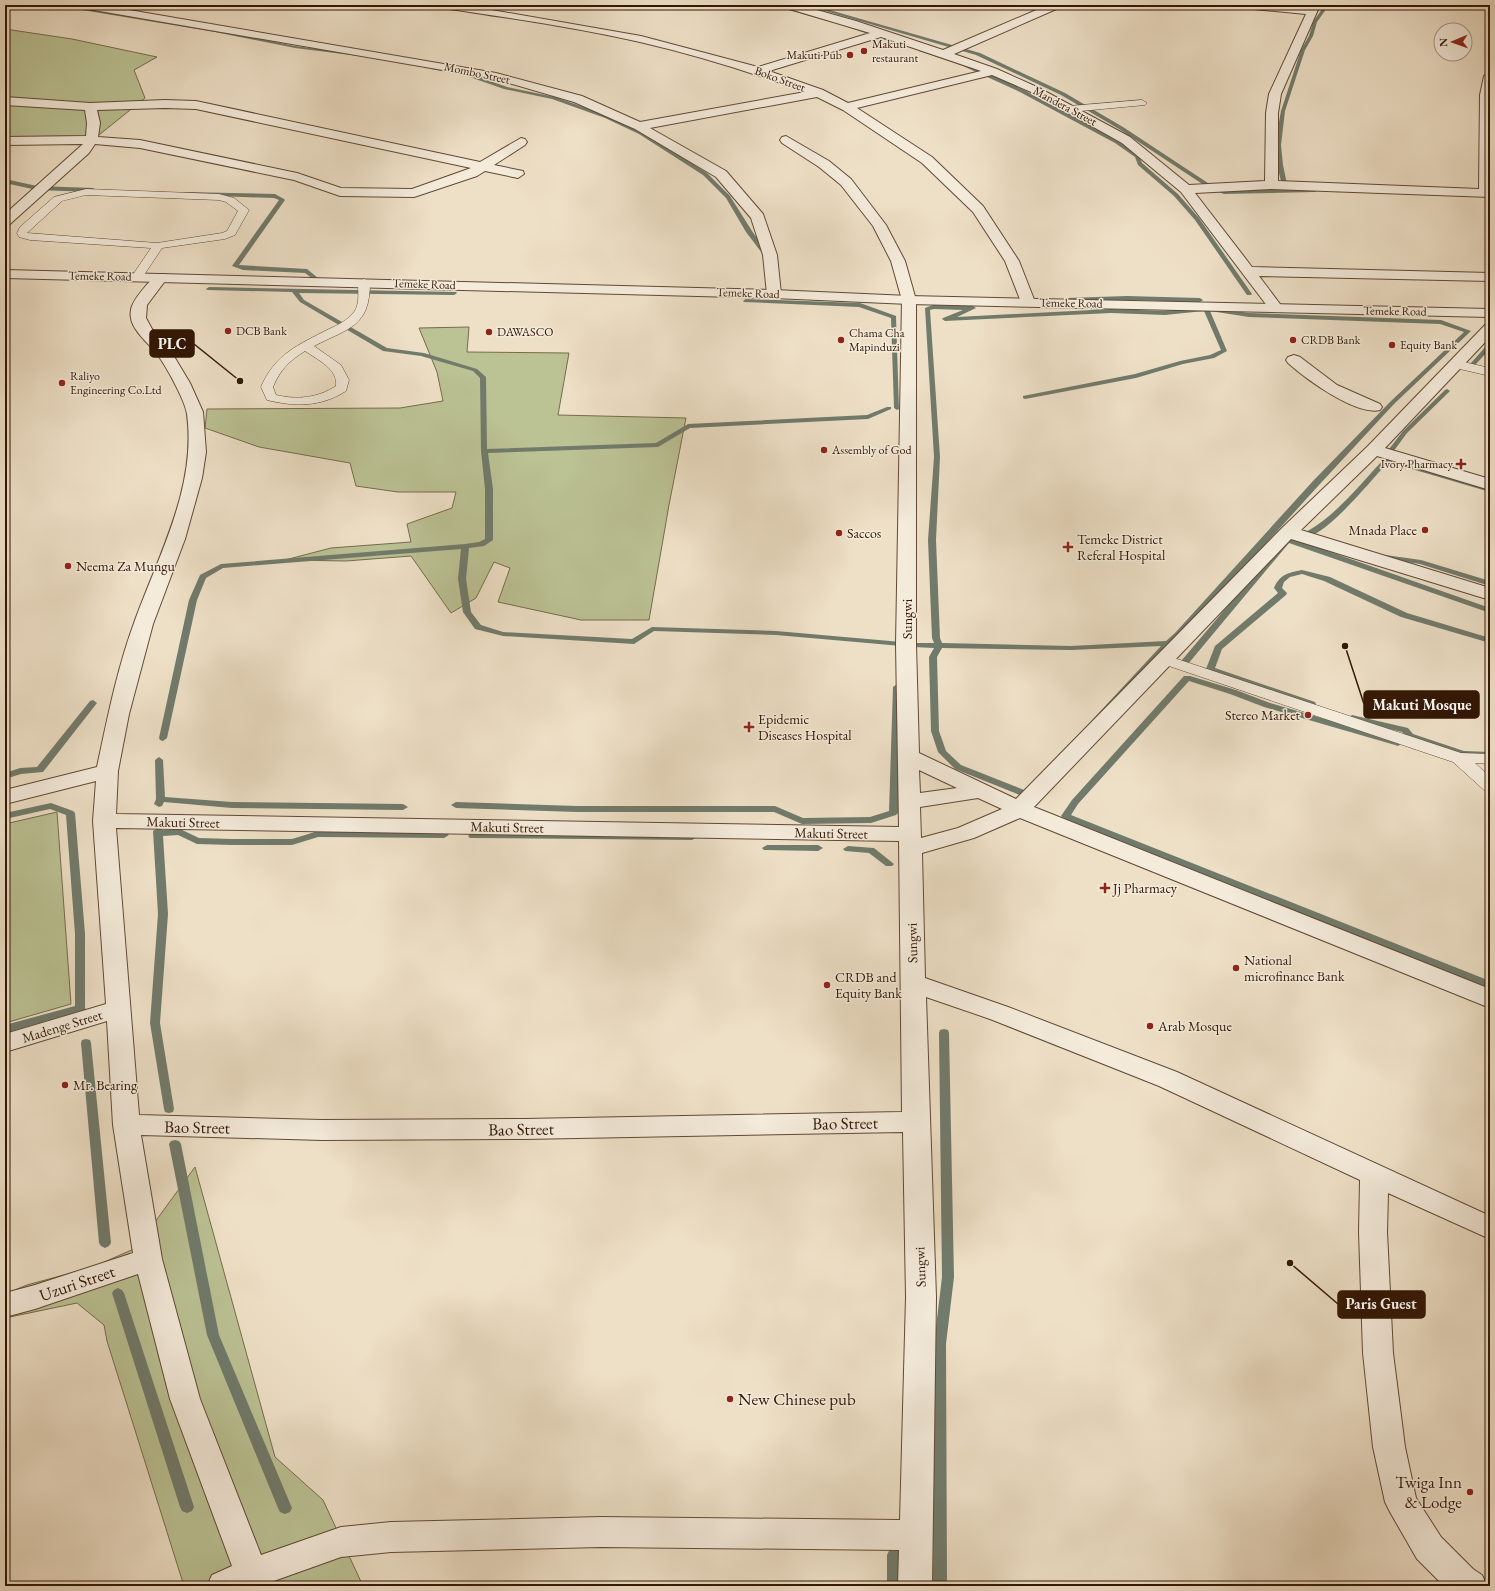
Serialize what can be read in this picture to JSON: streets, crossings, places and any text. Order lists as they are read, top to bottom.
{
  "streets": {
    "street": [
      "Mombo Street",
      "Boko Street",
      "Mandera Street",
      "Temeke Road",
      "Sungwi",
      "Makuti Street",
      "Madenge Street",
      "Bao Street",
      "Uzuri Street"
    ]
  },
  "crossings": [
    ["Mombo Street", "Temeke Road"],
    ["Boko Street", "Temeke Road"],
    ["Mandera Street", "Temeke Road"],
    ["Temeke Road", "Sungwi"],
    ["Sungwi", "Makuti Street"],
    ["Sungwi", "Bao Street"]
  ],
  "places": {
    "other": [
      "Makuti restaurant",
      "Makuti Pub",
      "DCB Bank",
      "DAWASCO",
      "Chama Cha Mapinduzi",
      "CRDB Bank",
      "Equity Bank",
      "PLC",
      "Raliyo Engineering Co.Ltd",
      "Assembly of God",
      "Mnada Place",
      "Saccos",
      "Neema Za Mungu",
      "Makuti Mosque",
      "Stereo Market",
      "National microfinance Bank",
      "CRDB and Equity Bank",
      "Arab Mosque",
      "Mr. Bearing",
      "Paris Guest",
      "New Chinese pub",
      "Twiga Inn & Lodge"
    ],
    "health": [
      "Ivory Pharmacy",
      "Temeke District Referal Hospital",
      "Epidemic Diseases Hospital",
      "Jj Pharmacy"
    ]
  },
  "north": "left"
}
